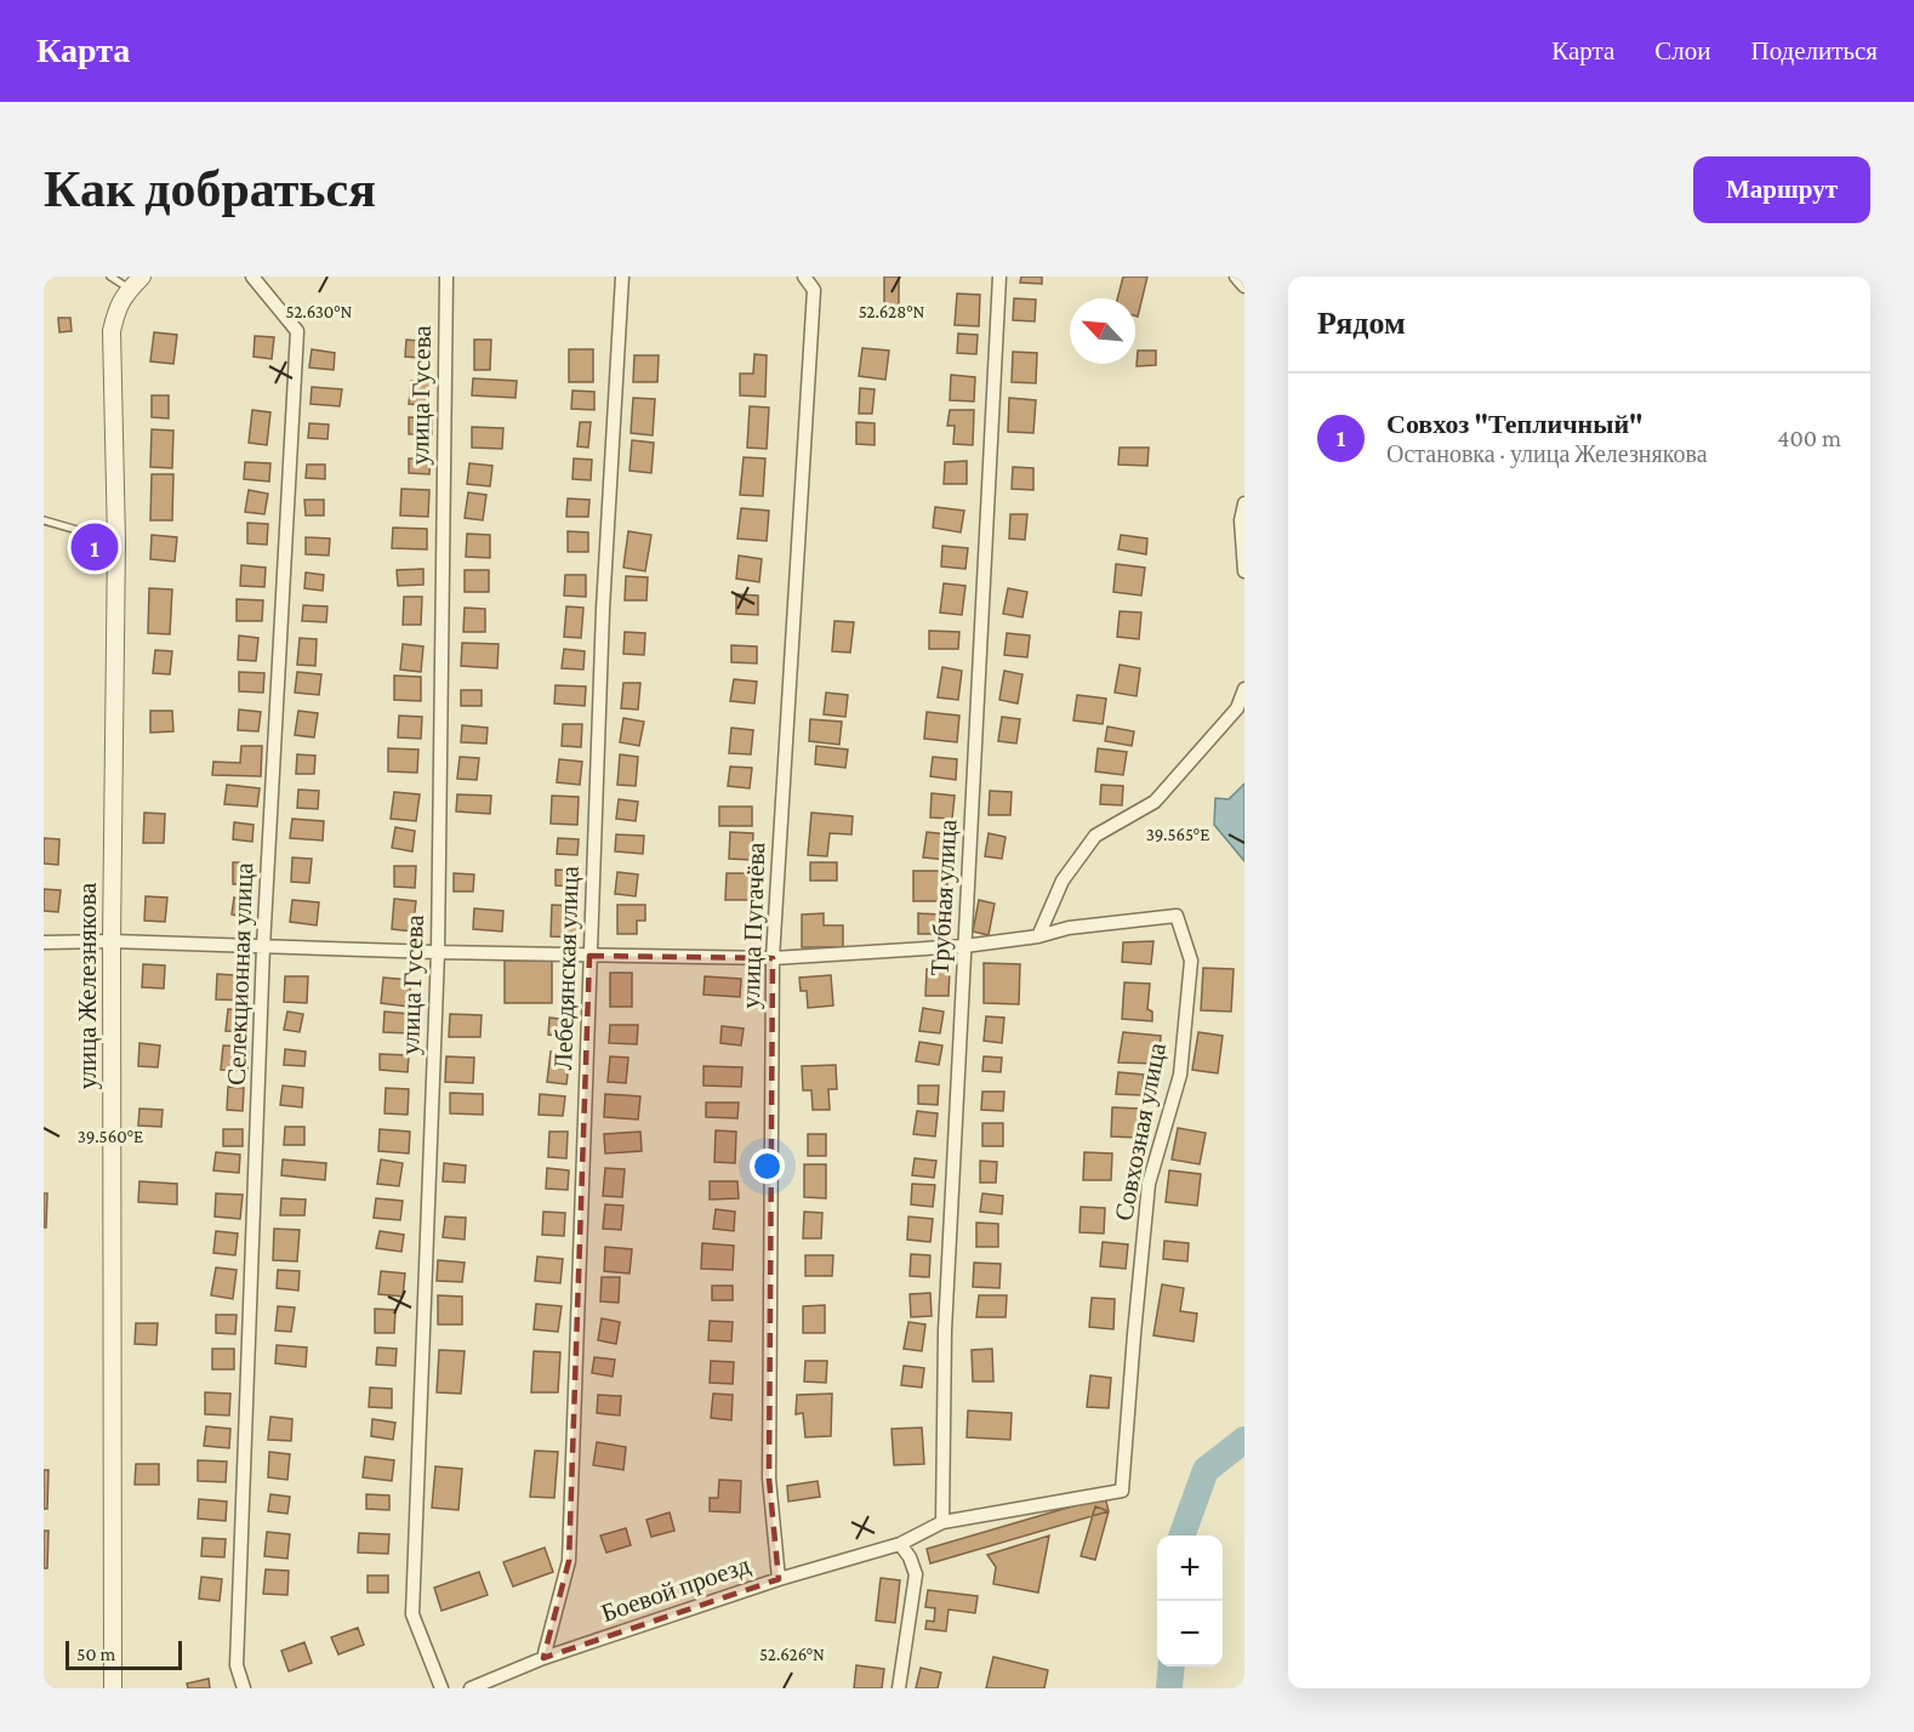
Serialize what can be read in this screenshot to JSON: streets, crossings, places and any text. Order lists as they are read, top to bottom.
{
  "streets": {
    "street": [
      "улица Гусева",
      "Трубная улица",
      "улица Пугачёва",
      "Лебедянская улица",
      "Селекционная улица",
      "улица Железнякова",
      "Совхозная улица",
      "Боевой проезд"
    ]
  },
  "crossings": [
    ["Трубная улица", "Совхозная улица"],
    ["улица Пугачёва", "Боевой проезд"],
    ["Лебедянская улица", "Боевой проезд"],
    ["Совхозная улица", "Боевой проезд"]
  ],
  "scale_bar": "50 m",
  "north": "top left",
  "page": {
    "header": "Карта",
    "nav": ["Карта", "Слои", "Поделиться"],
    "buttons": "Маршрут",
    "title": "Как добраться",
    "heading": "Рядом",
    "list": [
      {
        "mark": "1",
        "name": "Совхоз \"Тепличный\"",
        "note": "Остановка · улица Железнякова",
        "value": "400 m"
      }
    ],
    "pins": "1",
    "map_buttons": ["+", "−"],
    "scale": "50 m"
  },
  "coordinates": [
    "52.630°N",
    "52.628°N",
    "39.565°E",
    "39.560°E",
    "52.626°N"
  ]
}
